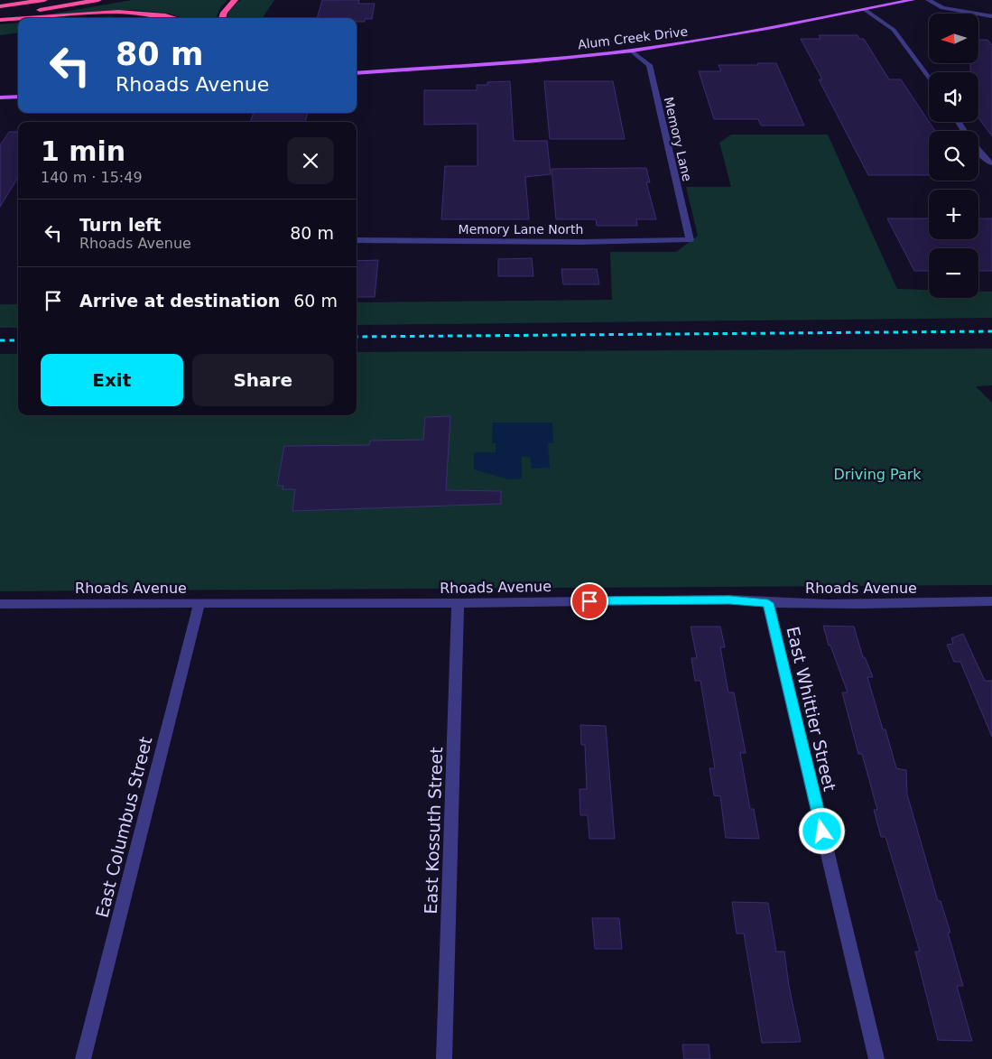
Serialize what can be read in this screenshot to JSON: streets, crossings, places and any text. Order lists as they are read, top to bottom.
{
  "streets": {
    "main road": ["Alum Creek Drive"],
    "street": [
      "Memory Lane",
      "Memory Lane North",
      "Rhoads Avenue",
      "East Whittier Street",
      "East Columbus Street",
      "East Kossuth Street"
    ]
  },
  "crossings": [
    ["Alum Creek Drive", "Memory Lane"],
    ["Memory Lane", "Memory Lane North"],
    ["Rhoads Avenue", "East Whittier Street"],
    ["Rhoads Avenue", "East Columbus Street"],
    ["Rhoads Avenue", "East Kossuth Street"]
  ],
  "parks": ["Driving Park"],
  "north": "left",
  "page": {
    "map_buttons": ["+", "−"],
    "turn": ["80 m", "Rhoads Avenue"],
    "heading": ["1 min", "140 m · 15:49"],
    "list": [
      {
        "name": "Turn left",
        "note": "Rhoads Avenue",
        "value": "80 m"
      },
      {
        "name": "Arrive at destination",
        "value": "60 m"
      }
    ],
    "buttons": ["Exit", "Share"]
  }
}
